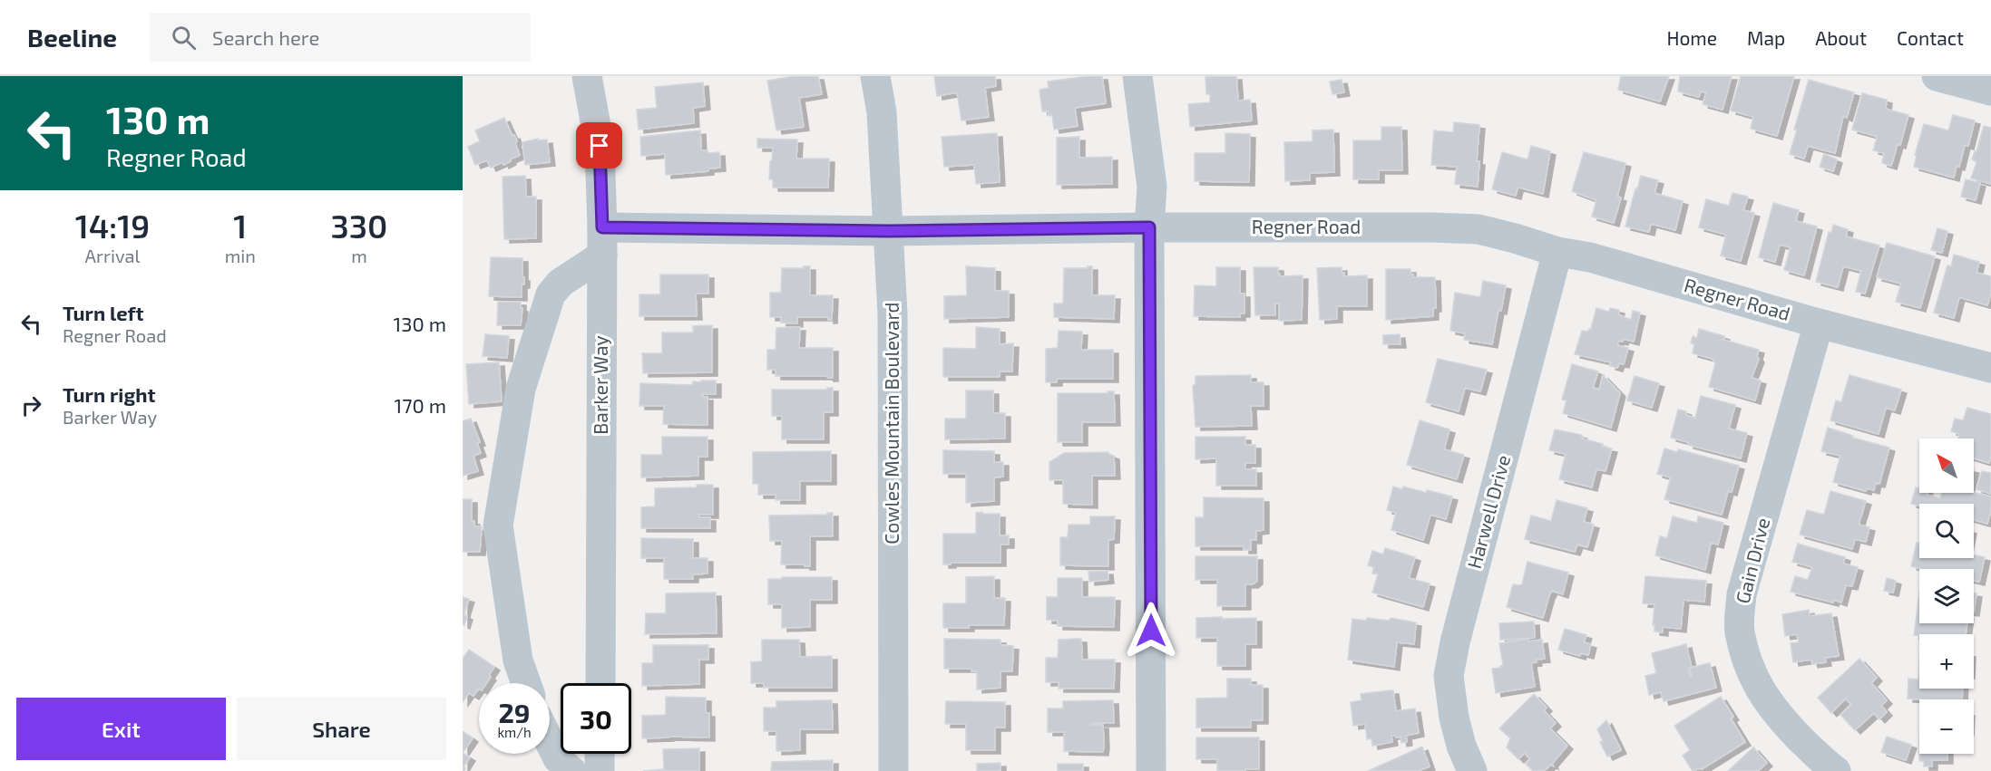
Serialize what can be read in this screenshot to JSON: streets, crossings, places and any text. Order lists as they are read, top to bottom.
{
  "streets": {
    "street": [
      "Regner Road",
      "Barker Way",
      "Cowles Mountain Boulevard",
      "Harwell Drive",
      "Gain Drive"
    ]
  },
  "crossings": [
    ["Regner Road", "Barker Way"],
    ["Regner Road", "Cowles Mountain Boulevard"],
    ["Regner Road", "Harwell Drive"],
    ["Regner Road", "Gain Drive"]
  ],
  "north": "top left",
  "page": {
    "header": "Beeline",
    "search": "Search here",
    "nav": [
      "Home",
      "Map",
      "About",
      "Contact"
    ],
    "turn": ["130 m", "Regner Road"],
    "eta": [
      "14:19",
      "Arrival",
      "1",
      "min",
      "330",
      "m"
    ],
    "list": [
      {
        "name": "Turn left",
        "note": "Regner Road",
        "value": "130 m"
      },
      {
        "name": "Turn right",
        "note": "Barker Way",
        "value": "170 m"
      }
    ],
    "map_buttons": ["+", "−"],
    "speed": "29 km/h",
    "limit": "30",
    "buttons": ["Exit", "Share"]
  }
}
